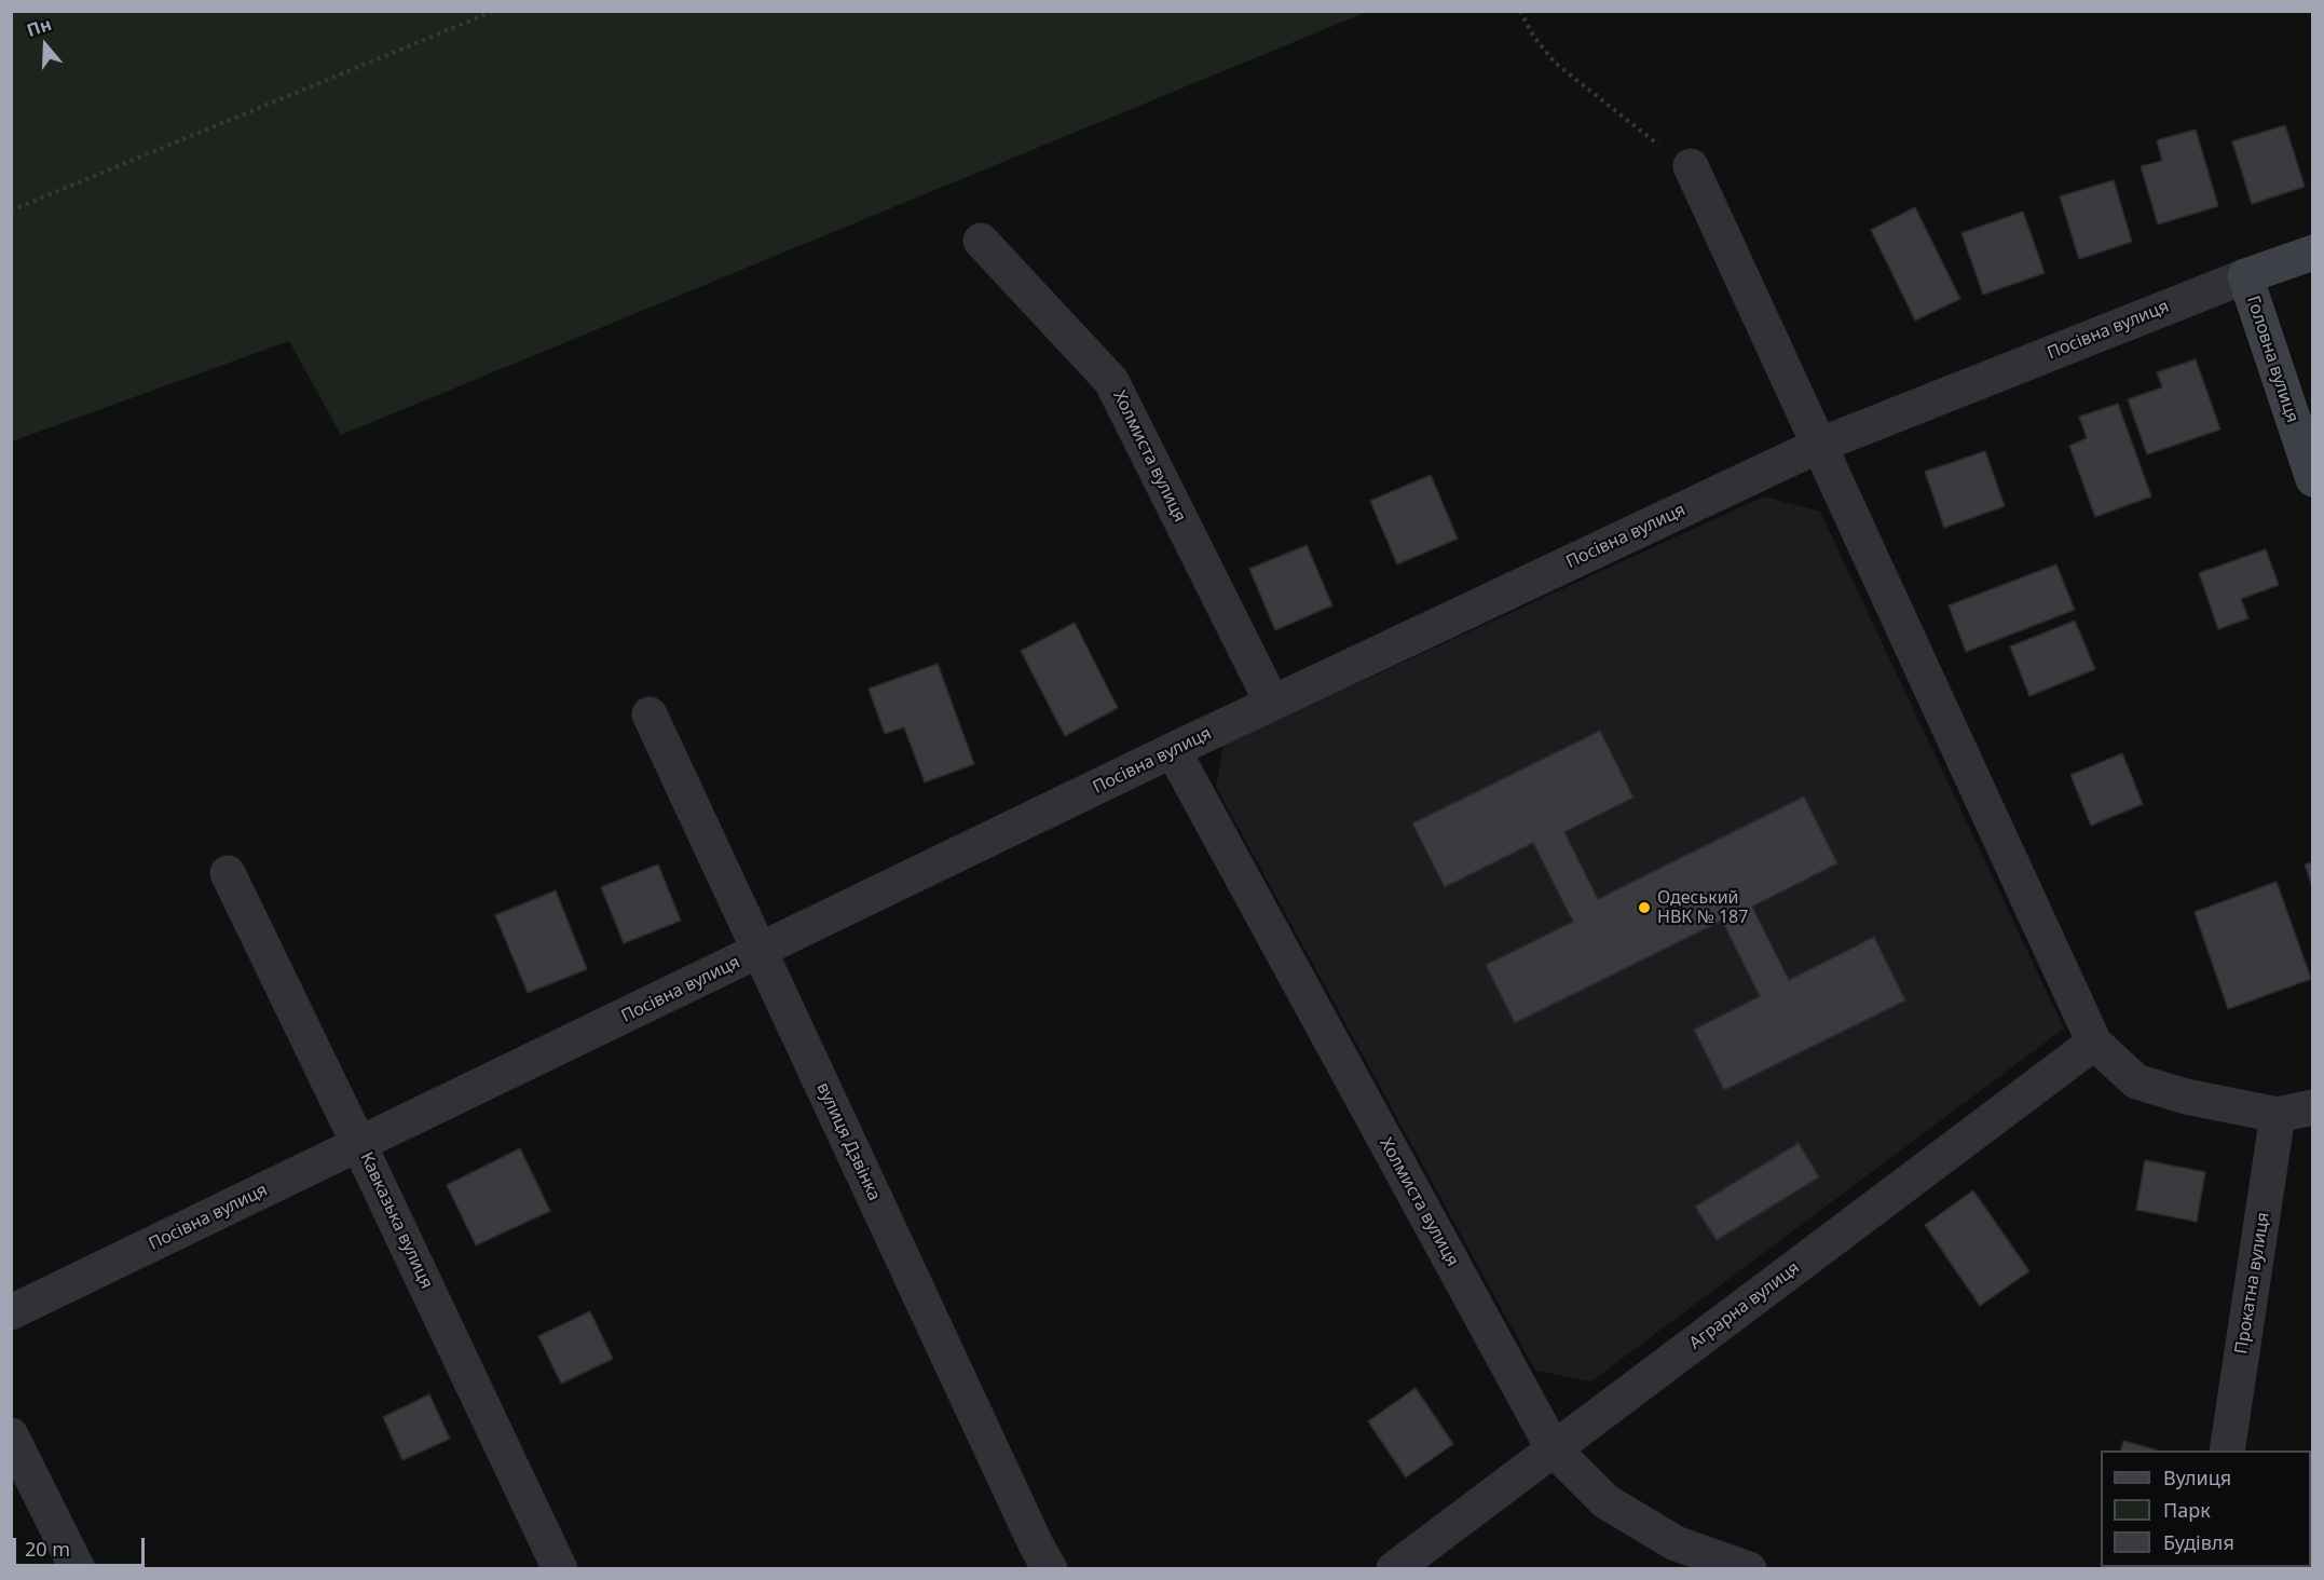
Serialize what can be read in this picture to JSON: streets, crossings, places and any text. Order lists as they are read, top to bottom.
{
  "streets": {
    "street": [
      "Посівна вулиця",
      "Головна вулиця",
      "Холмиста вулиця",
      "вулиця Дзвінка",
      "Кавказька вулиця",
      "Прокатна вулиця",
      "Аграрна вулиця"
    ]
  },
  "crossings": [
    ["Посівна вулиця", "Головна вулиця"],
    ["Посівна вулиця", "Холмиста вулиця"],
    ["Посівна вулиця", "вулиця Дзвінка"],
    ["Посівна вулиця", "Кавказька вулиця"],
    ["Холмиста вулиця", "Аграрна вулиця"]
  ],
  "places": ["Одеський НВК № 187"],
  "legend": ["Вулиця", "Парк", "Будівля"],
  "scale_bar": "20 m",
  "north": "top"
}
